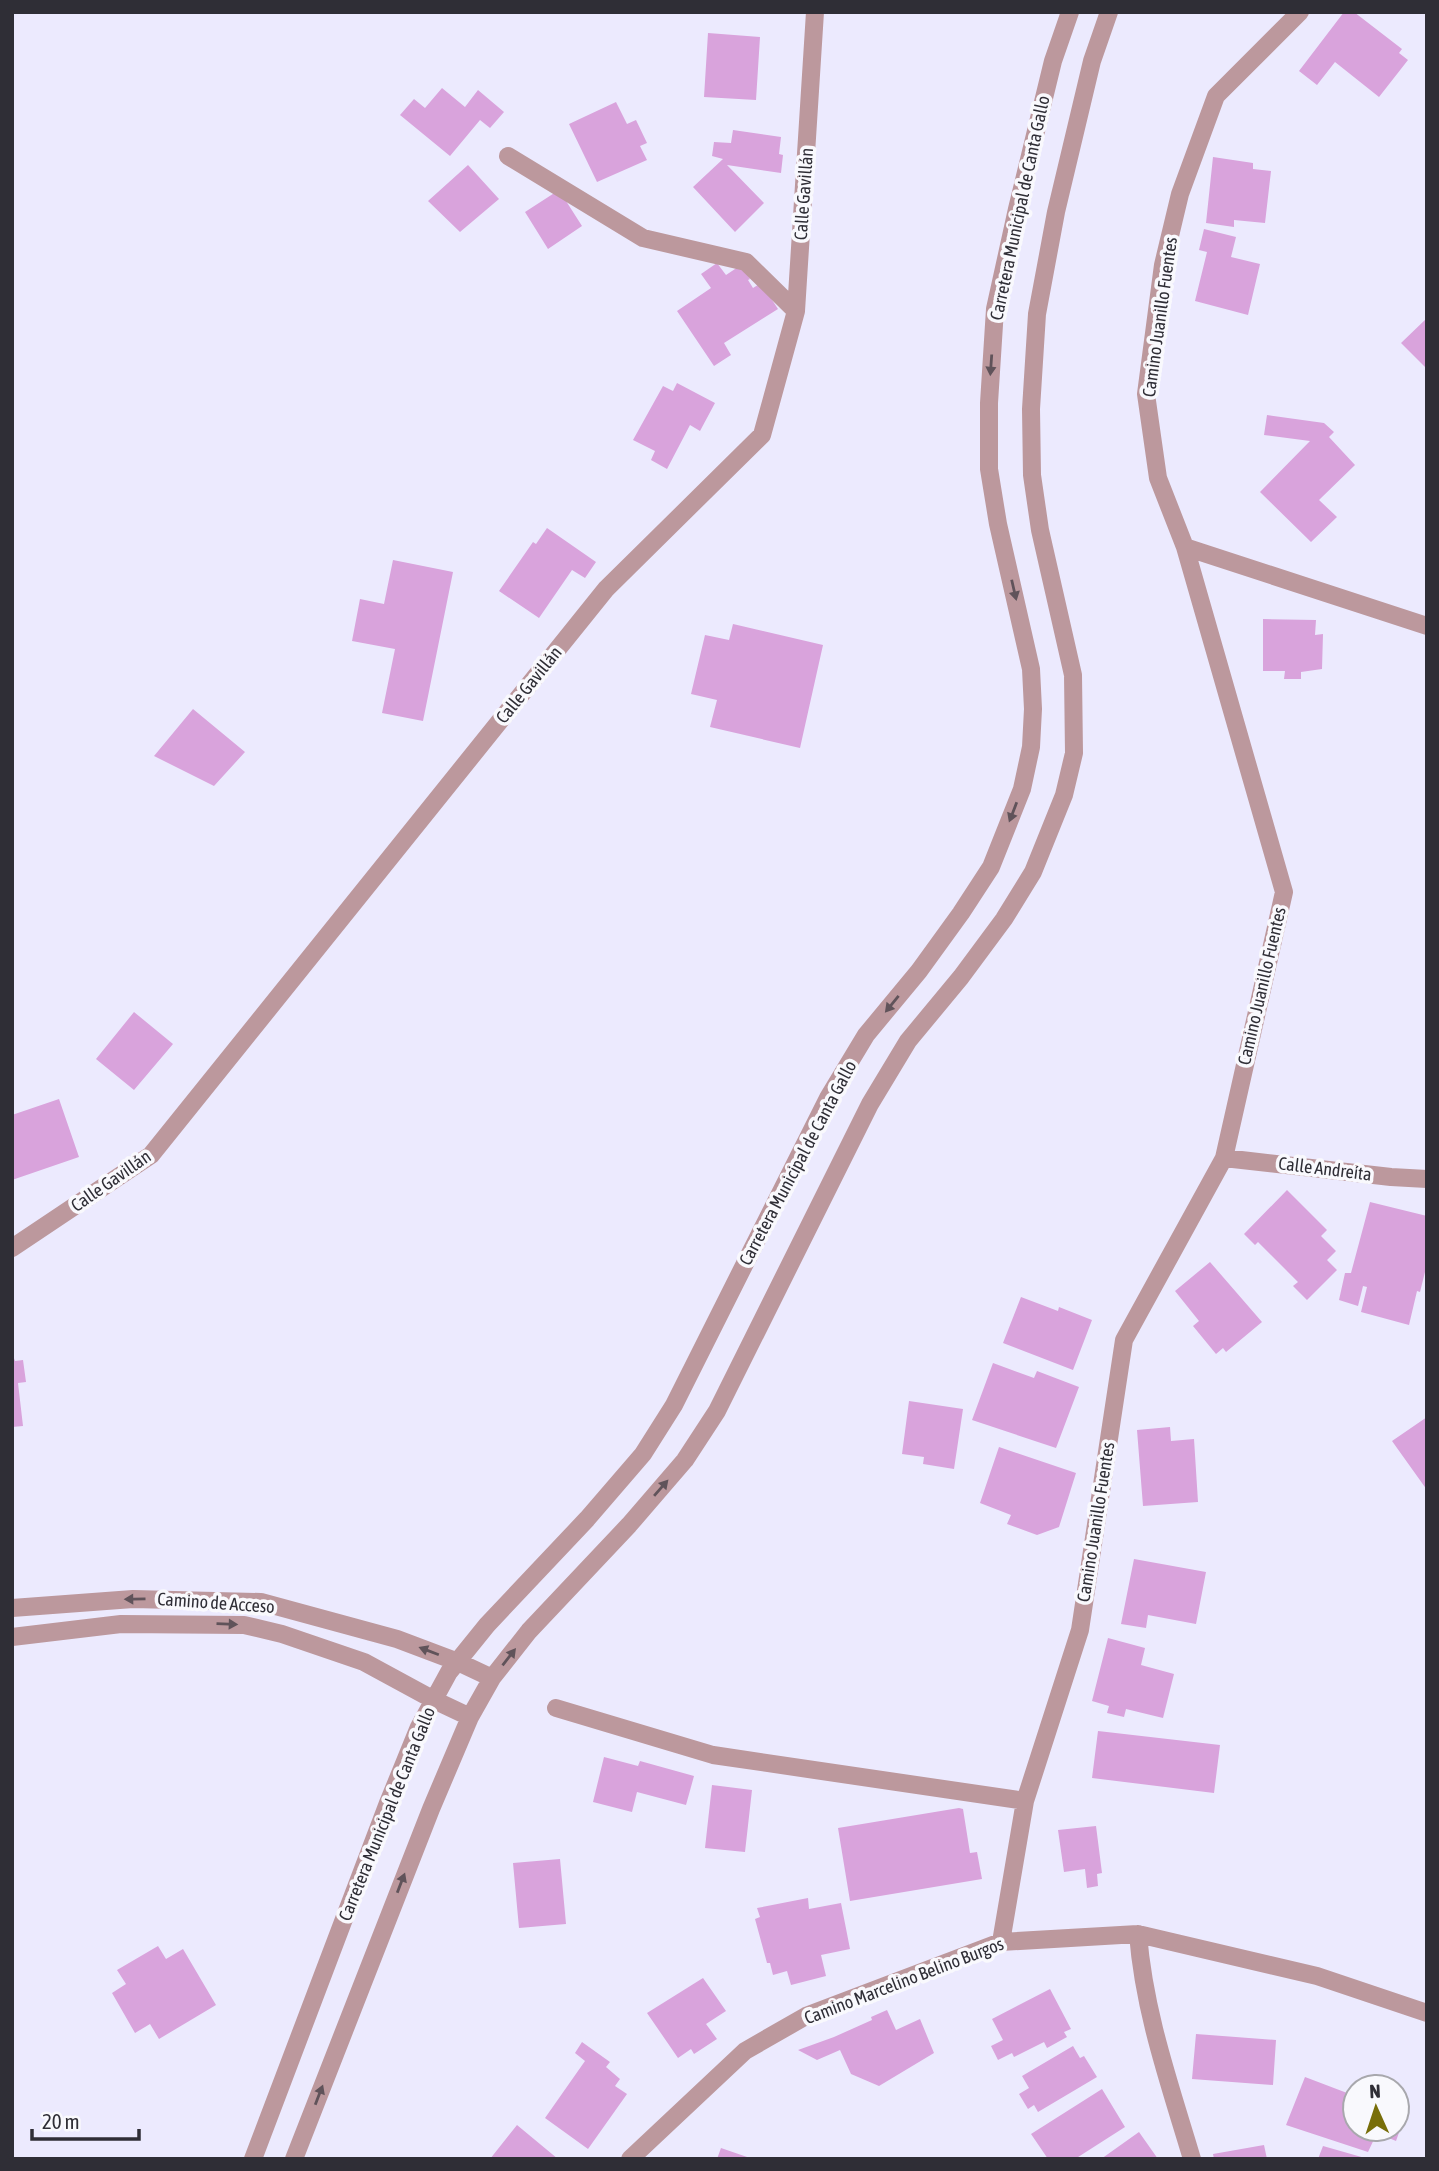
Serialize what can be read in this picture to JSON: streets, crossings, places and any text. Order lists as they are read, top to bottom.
{
  "streets": {
    "street": [
      "Calle Gavillán",
      "Carretera Municipal de Canta Gallo",
      "Camino Juanillo Fuentes",
      "Calle Andreíta",
      "Camino de Acceso",
      "Camino Marcelino Belino Burgos"
    ]
  },
  "crossings": [
    ["Carretera Municipal de Canta Gallo", "Camino de Acceso"],
    ["Camino Juanillo Fuentes", "Calle Andreíta"],
    ["Camino Juanillo Fuentes", "Camino Marcelino Belino Burgos"]
  ],
  "scale_bar": "20 m",
  "north": "top"
}
